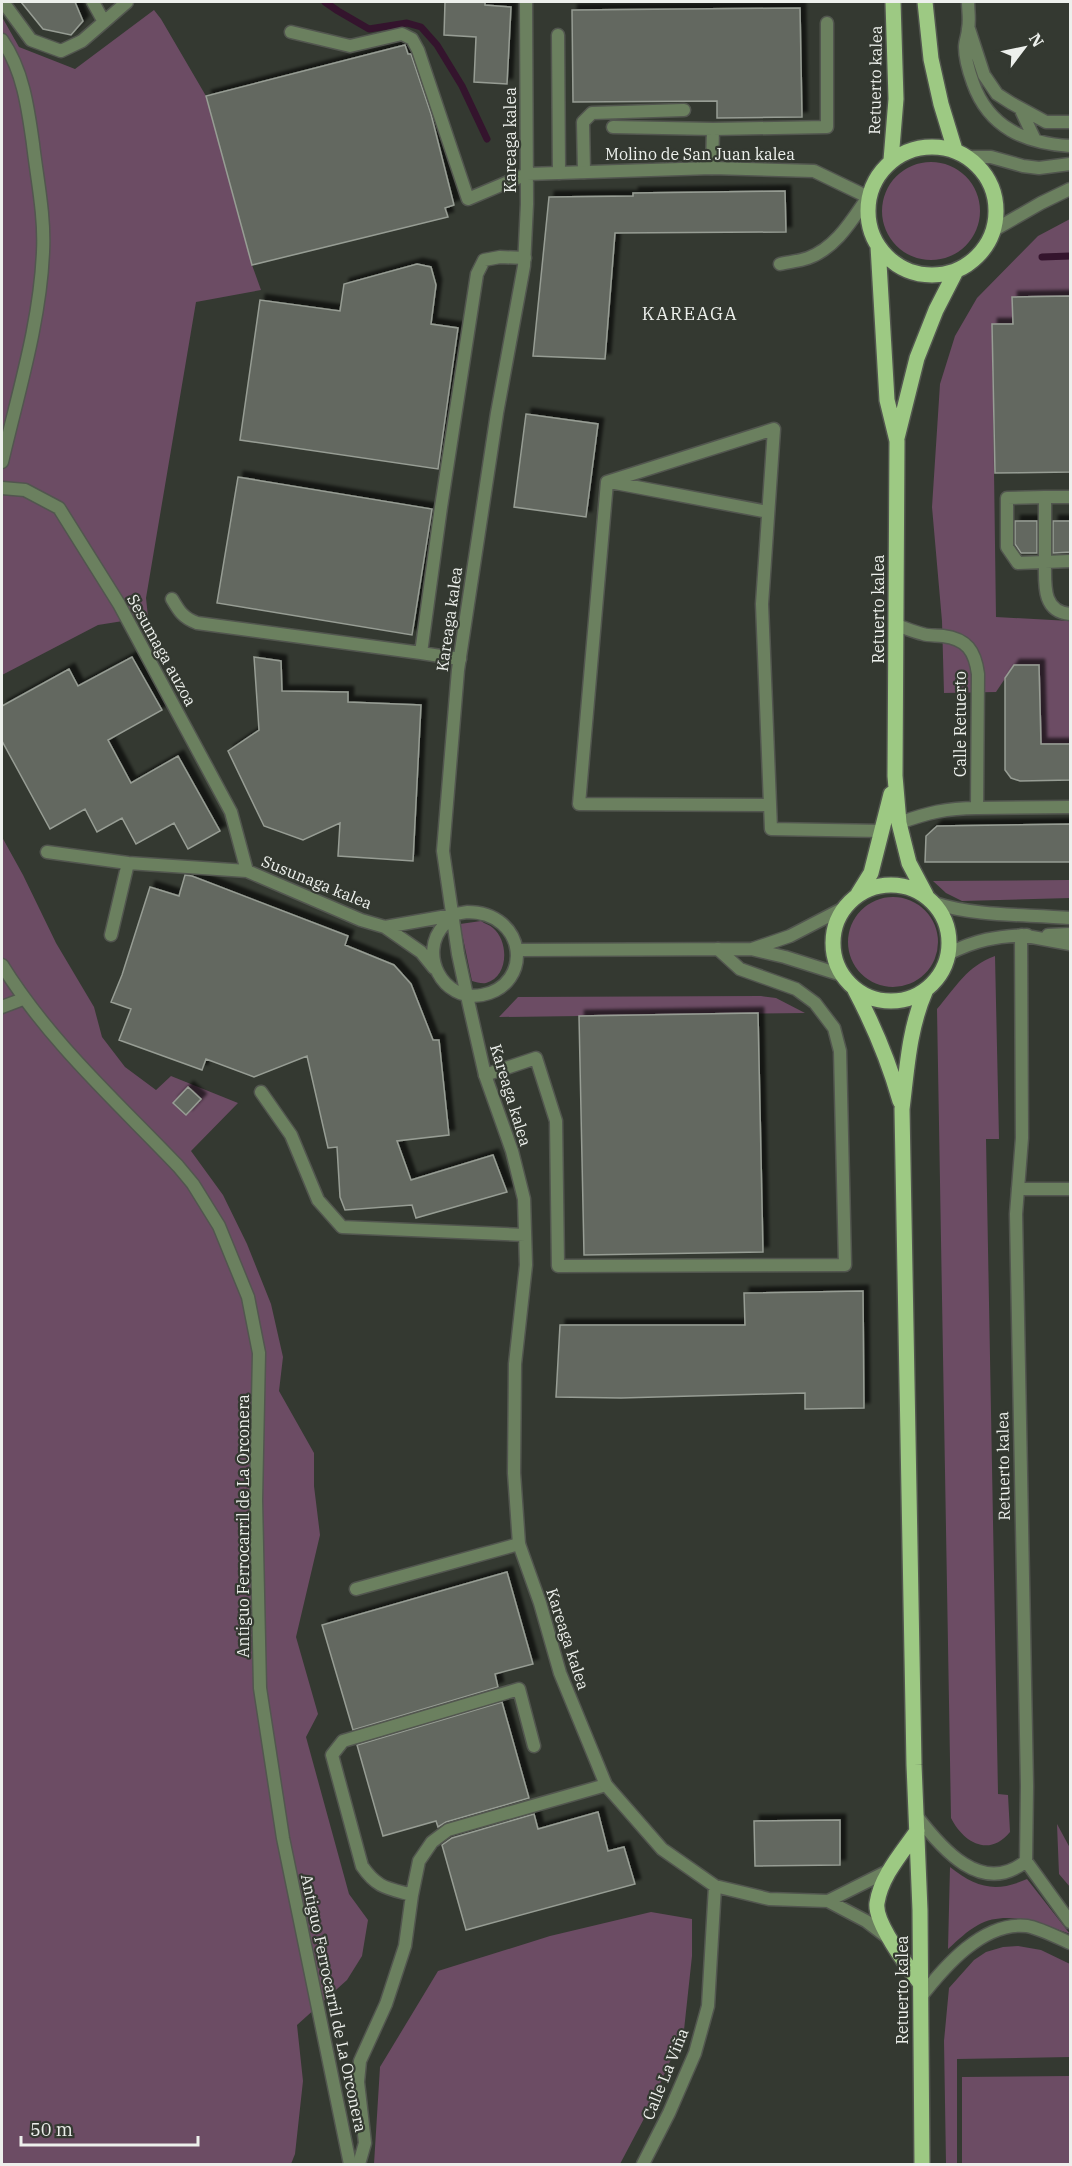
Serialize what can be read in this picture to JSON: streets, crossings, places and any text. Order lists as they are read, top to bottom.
{
  "streets": {
    "main road": ["Retuerto kalea"],
    "street": [
      "Kareaga kalea",
      "Molino de San Juan kalea",
      "Sesumaga auzoa",
      "Calle Retuerto",
      "Susunaga kalea",
      "Antiguo Ferrocarril de La Orconera",
      "Calle La Viña"
    ]
  },
  "crossings": [
    ["Retuerto kalea", "Molino de San Juan kalea"],
    ["Retuerto kalea", "Calle Retuerto"],
    ["Kareaga kalea", "Molino de San Juan kalea"],
    ["Kareaga kalea", "Calle La Viña"],
    ["Sesumaga auzoa", "Susunaga kalea"]
  ],
  "districts": ["KAREAGA"],
  "scale_bar": "50 m",
  "north": "top right"
}
